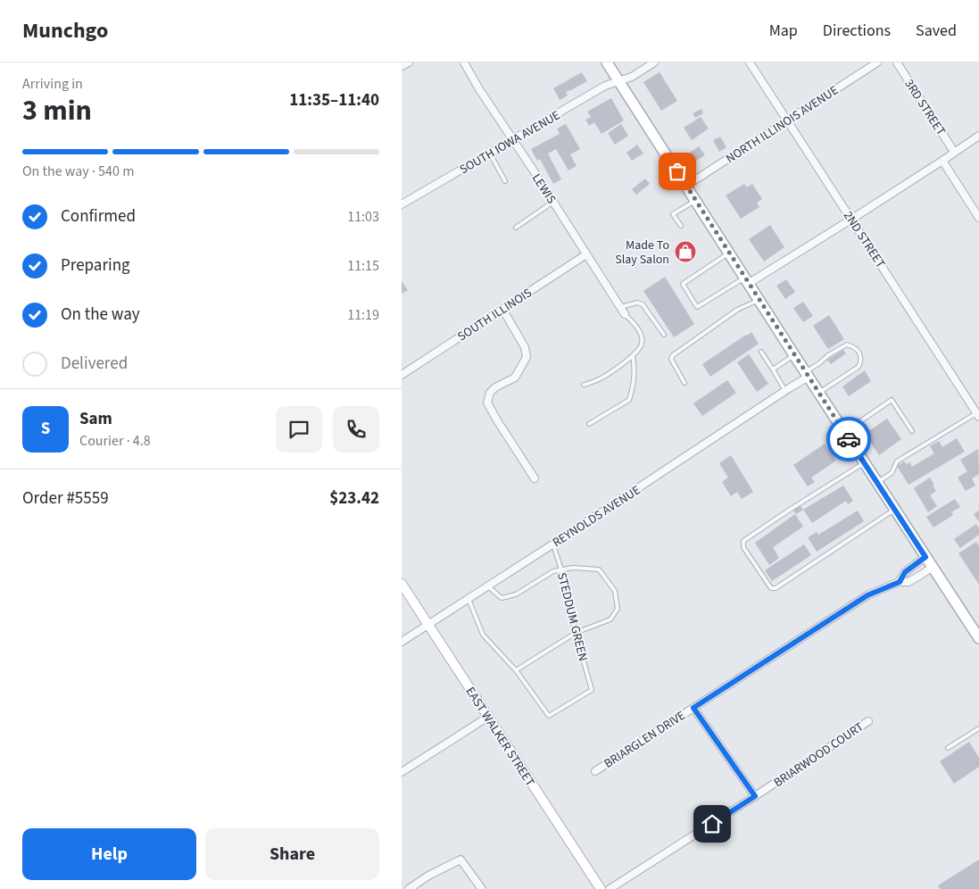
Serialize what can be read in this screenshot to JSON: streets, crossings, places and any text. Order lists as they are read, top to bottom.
{
  "streets": {
    "street": [
      "3RD STREET",
      "NORTH ILLINOIS AVENUE",
      "SOUTH IOWA AVENUE",
      "LEWIS",
      "2ND STREET",
      "SOUTH ILLINOIS",
      "REYNOLDS AVENUE",
      "EAST WALKER STREET",
      "BRIARGLEN DRIVE",
      "BRIARWOOD COURT"
    ],
    "lane": ["STEDDUM GREEN"]
  },
  "crossings": [
    ["NORTH ILLINOIS AVENUE", "2ND STREET"],
    ["SOUTH IOWA AVENUE", "LEWIS"],
    ["LEWIS", "SOUTH ILLINOIS"],
    ["REYNOLDS AVENUE", "STEDDUM GREEN"],
    ["REYNOLDS AVENUE", "EAST WALKER STREET"]
  ],
  "places": {
    "shop": ["Made To Slay Salon"]
  },
  "page": {
    "header": "Munchgo",
    "nav": ["Map", "Directions", "Saved"],
    "heading": ["3 min", "Arriving in", "11:35–11:40"],
    "panel": [
      "Sam",
      "Courier · 4.8",
      "Order #5559",
      "$23.42"
    ],
    "bar": "On the way · 540 m",
    "list": [
      ["Confirmed", "11:03"],
      ["Preparing", "11:15"],
      ["On the way", "11:19"],
      "Delivered"
    ],
    "round": "S",
    "buttons": ["Help", "Share"]
  }
}
